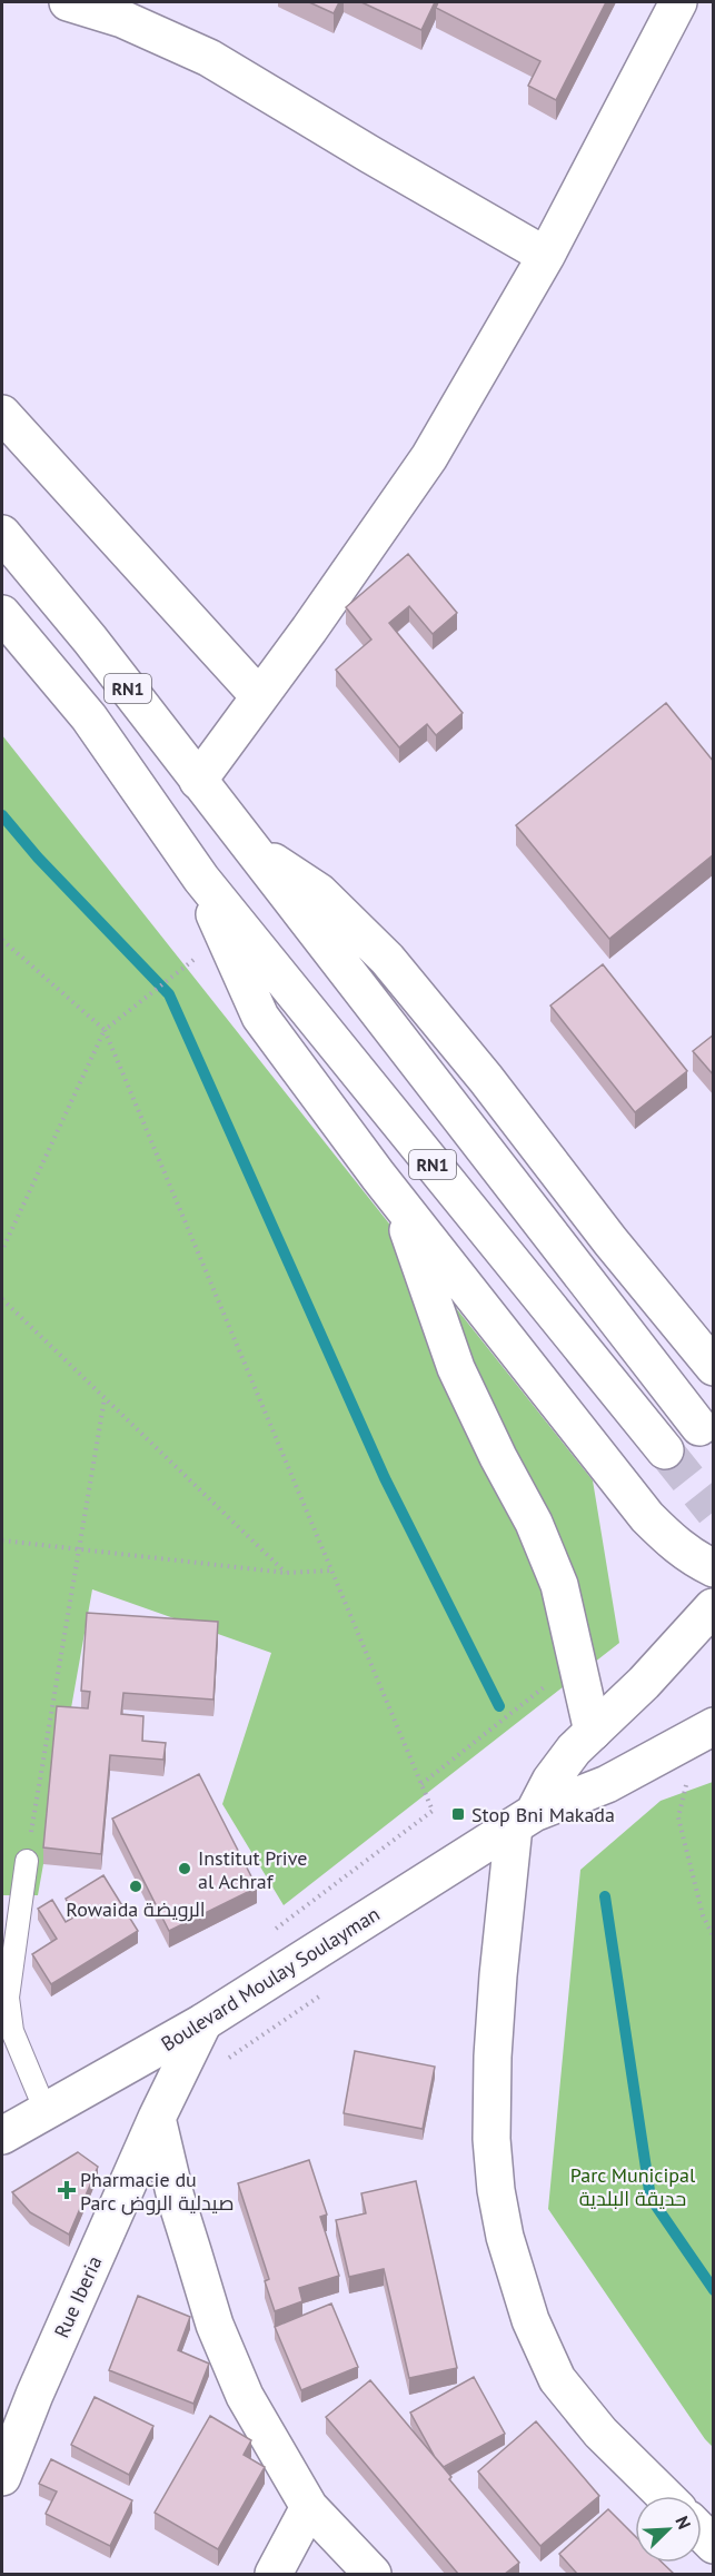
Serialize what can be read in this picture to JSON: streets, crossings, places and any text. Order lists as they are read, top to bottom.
{
  "streets": {
    "main road": ["RN1", "Boulevard Moulay Soulayman", "Rue Iberia"]
  },
  "crossings": [
    ["Boulevard Moulay Soulayman", "Rue Iberia"]
  ],
  "parks": ["Parc Municipal حديقة البلدية"],
  "places": {
    "transit": ["Stop Bni Makada"],
    "other": ["Institut Prive al Achraf", "Rowaida الرويضة"],
    "health": ["Pharmacie du Parc صيدلية الروض"]
  },
  "north": "top right"
}
